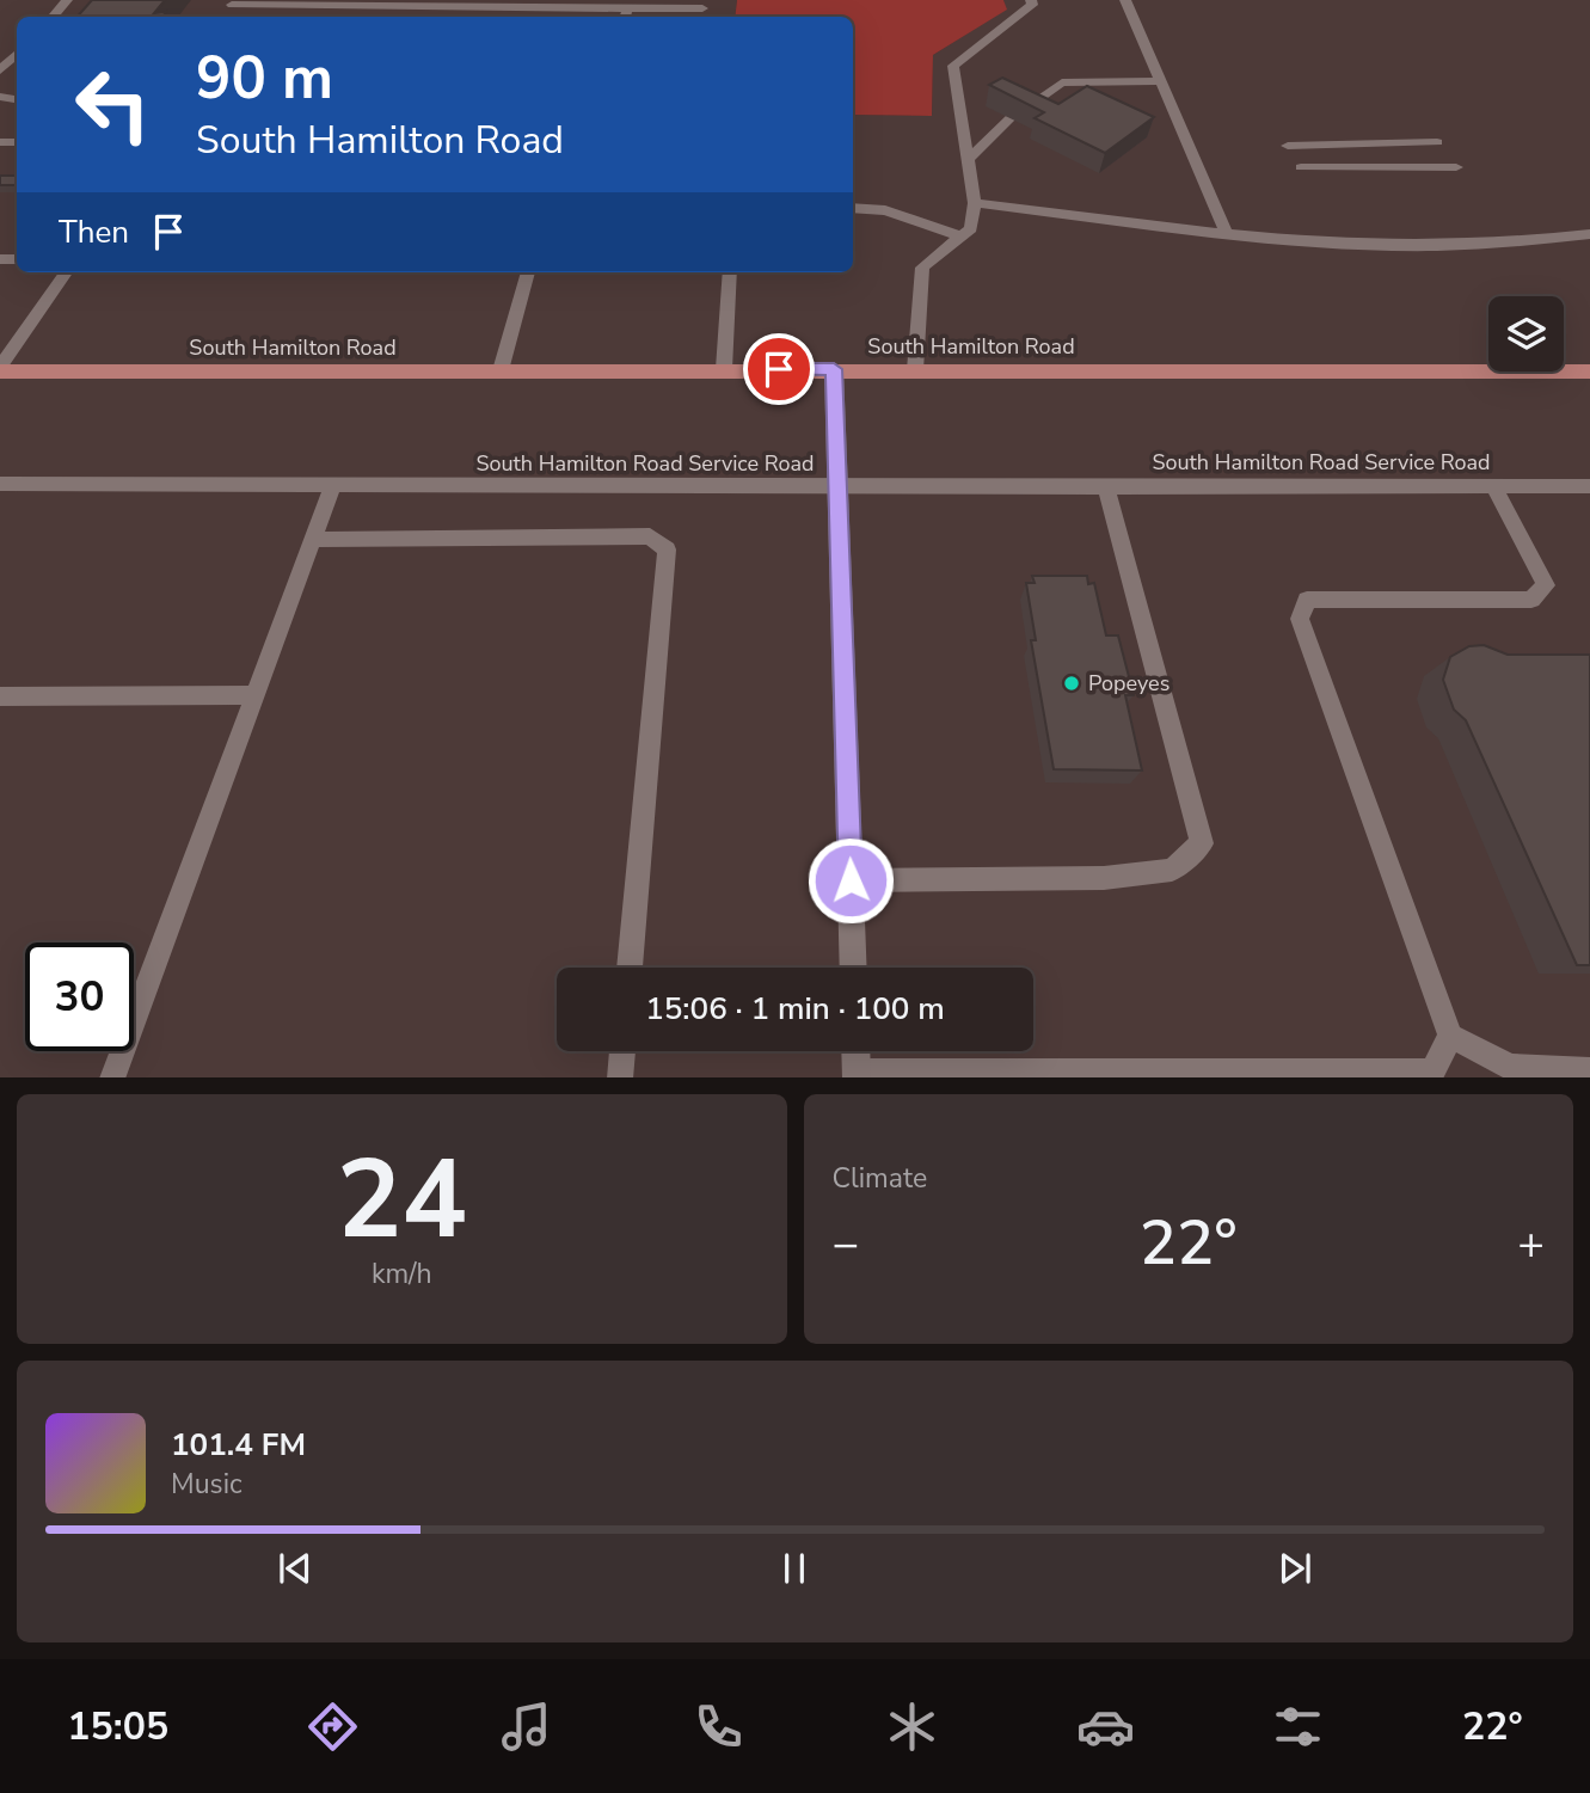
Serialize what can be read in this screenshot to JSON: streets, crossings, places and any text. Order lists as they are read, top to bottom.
{
  "streets": {
    "main road": ["South Hamilton Road"],
    "lane": ["South Hamilton Road Service Road"]
  },
  "places": ["Popeyes"],
  "page": {
    "turn": ["90 m", "South Hamilton Road"],
    "then": "Then",
    "limit": "30",
    "trip": "15:06 · 1 min · 100 m",
    "tile": [
      ["24", "km/h"],
      "Climate"
    ],
    "heat": ["−", "22°", "+"],
    "song": ["101.4 FM", "Music"],
    "tabs": ["15:05", "22°"]
  }
}
